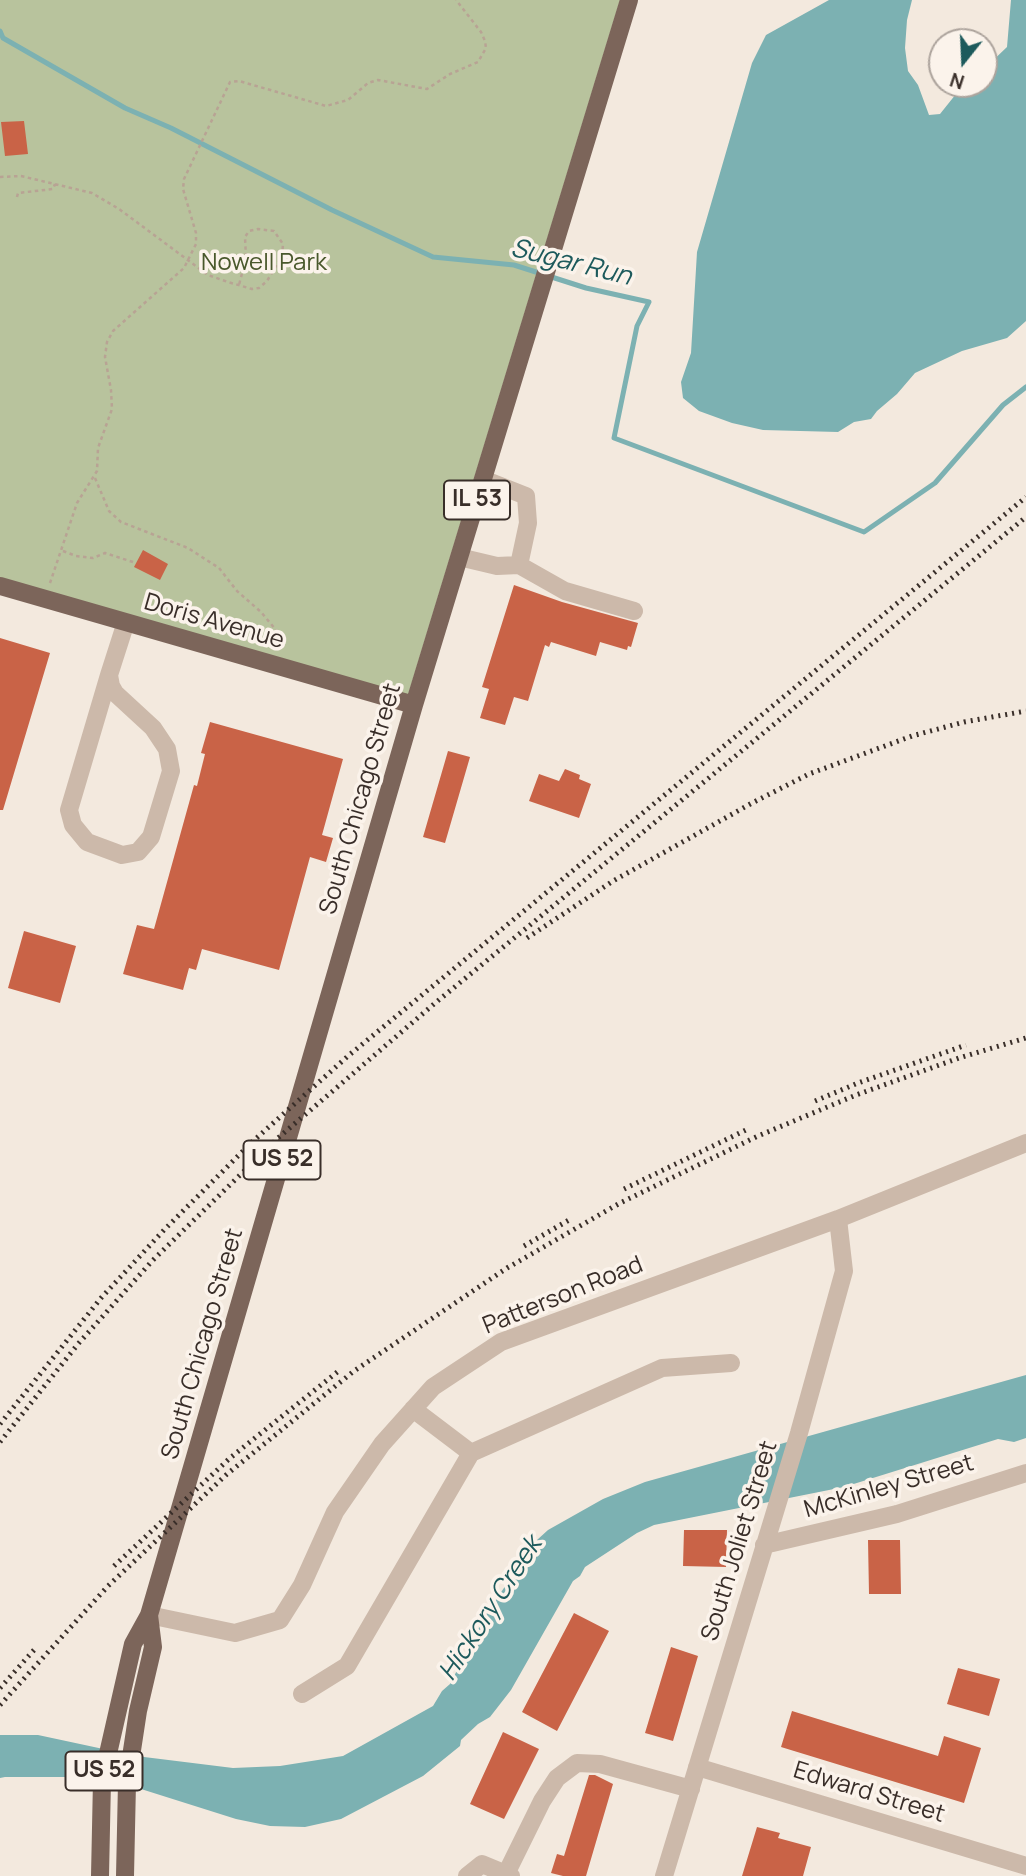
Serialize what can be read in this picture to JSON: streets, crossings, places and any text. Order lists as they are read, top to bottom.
{
  "streets": {
    "main road": [
      "IL 53",
      "Doris Avenue",
      "South Chicago Street",
      "US 52"
    ],
    "street": [
      "Patterson Road",
      "McKinley Street",
      "South Joliet Street",
      "Edward Street"
    ]
  },
  "crossings": [
    ["Doris Avenue", "South Chicago Street"],
    ["South Chicago Street", "Patterson Road"],
    ["Patterson Road", "South Joliet Street"],
    ["McKinley Street", "South Joliet Street"],
    ["South Joliet Street", "Edward Street"]
  ],
  "water": ["Sugar Run", "Hickory Creek"],
  "parks": ["Nowell Park"],
  "north": "bottom"
}
